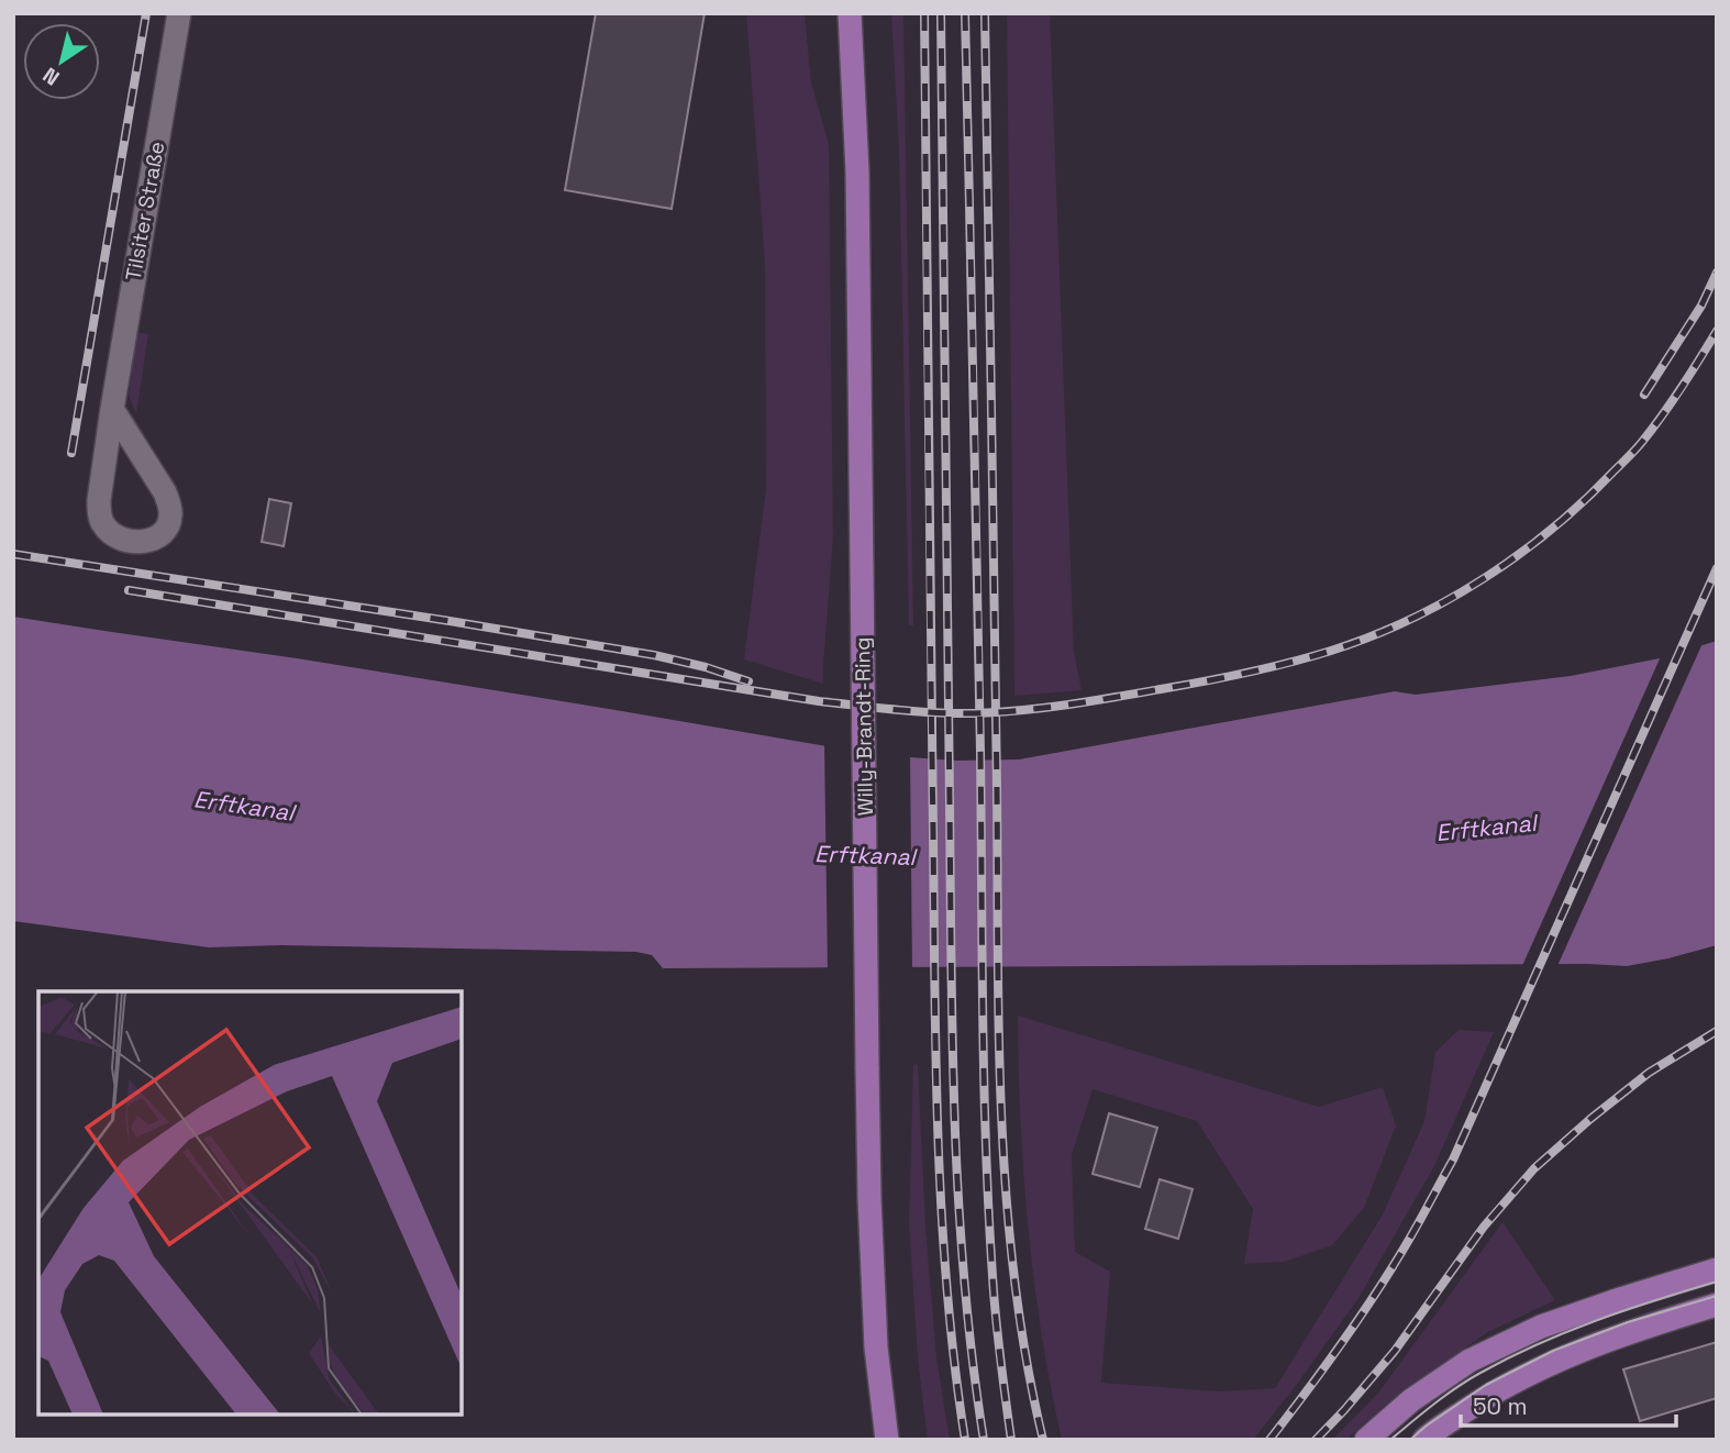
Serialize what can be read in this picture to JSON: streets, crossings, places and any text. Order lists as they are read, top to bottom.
{
  "streets": {
    "main road": ["Willy-Brandt-Ring"],
    "street": ["Tilsiter Straße"]
  },
  "water": ["Erftkanal"],
  "scale_bar": "50 m",
  "north": "bottom left"
}
